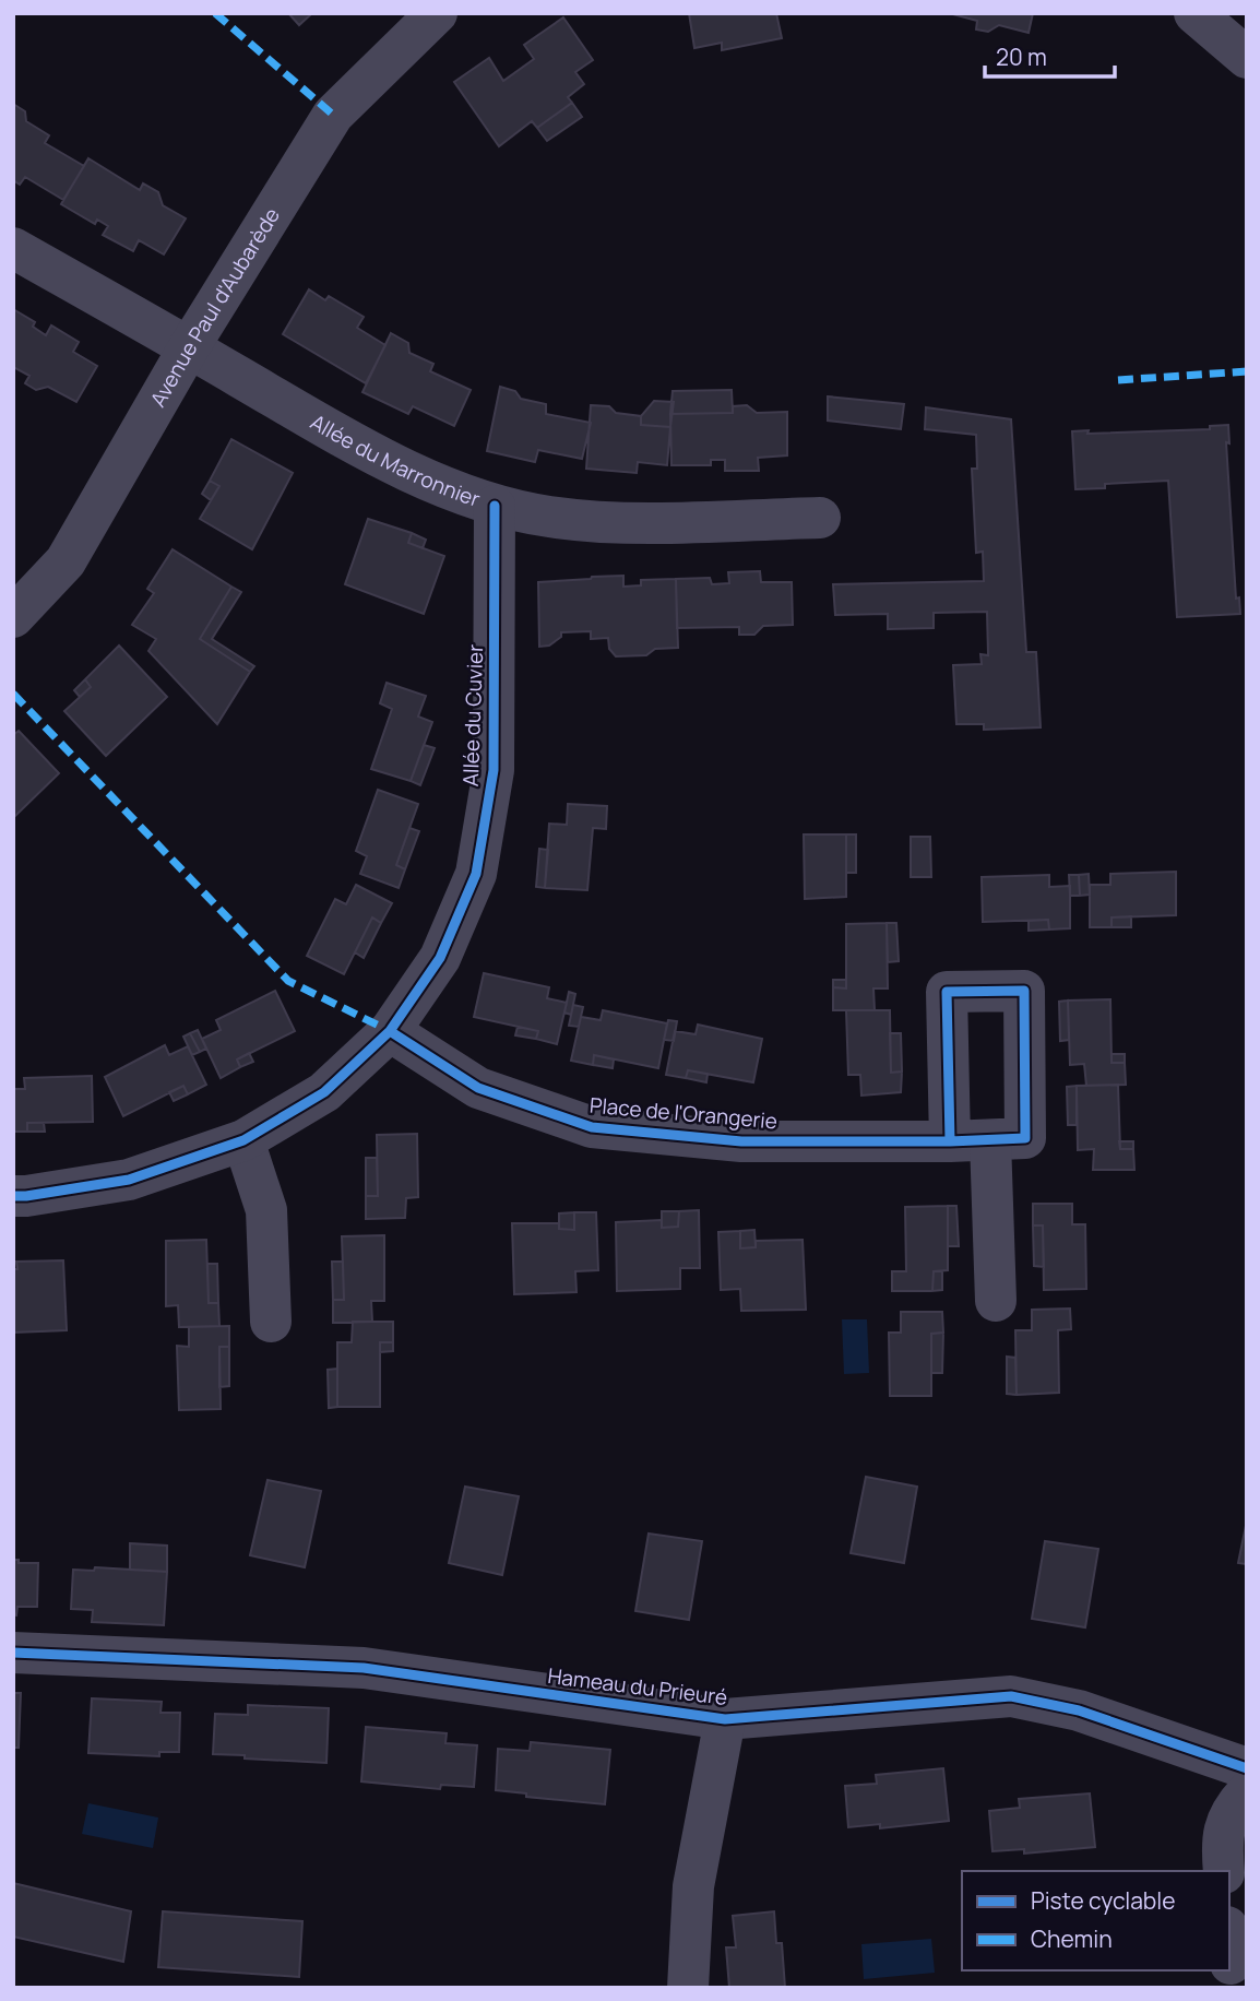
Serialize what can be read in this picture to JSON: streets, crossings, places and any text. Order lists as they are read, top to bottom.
{
  "streets": {
    "street": [
      "Avenue Paul d'Aubarède",
      "Allée du Marronnier",
      "Allée du Cuvier",
      "Place de l'Orangerie",
      "Hameau du Prieuré"
    ]
  },
  "crossings": [
    ["Avenue Paul d'Aubarède", "Allée du Marronnier"],
    ["Allée du Marronnier", "Allée du Cuvier"],
    ["Allée du Cuvier", "Place de l'Orangerie"]
  ],
  "legend": ["Piste cyclable", "Chemin"],
  "scale_bar": "20 m"
}
